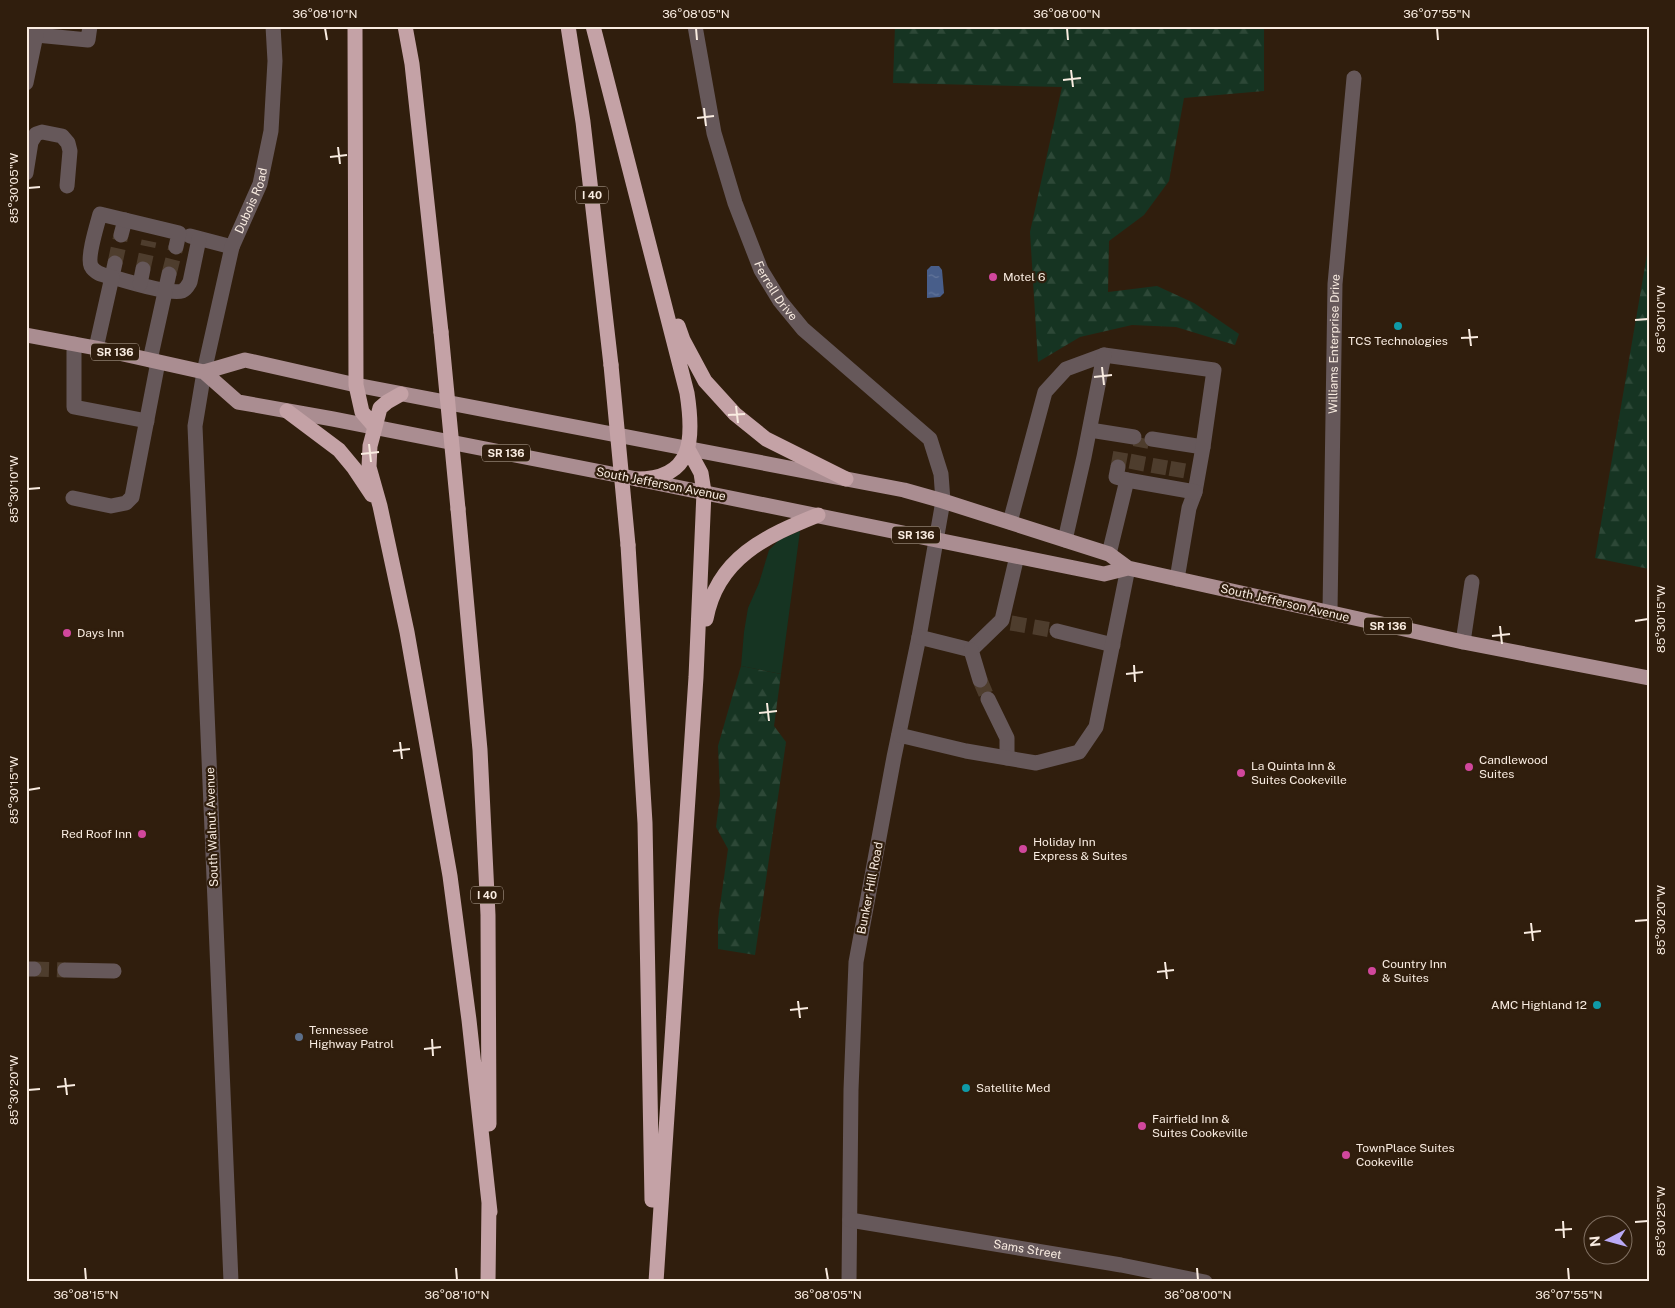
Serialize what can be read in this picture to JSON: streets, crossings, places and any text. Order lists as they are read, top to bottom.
{
  "streets": {
    "highway": ["I 40"],
    "main road": ["SR 136", "South Jefferson Avenue"],
    "street": [
      "Dubois Road",
      "Ferrell Drive",
      "Williams Enterprise Drive",
      "South Walnut Avenue",
      "Bunker Hill Road",
      "Sams Street"
    ]
  },
  "crossings": [
    ["Dubois Road", "South Jefferson Avenue"],
    ["Dubois Road", "South Walnut Avenue"],
    ["Ferrell Drive", "South Jefferson Avenue"],
    ["Ferrell Drive", "Bunker Hill Road"],
    ["Williams Enterprise Drive", "South Jefferson Avenue"],
    ["South Jefferson Avenue", "South Walnut Avenue"],
    ["South Jefferson Avenue", "Bunker Hill Road"],
    ["Bunker Hill Road", "Sams Street"]
  ],
  "places": [
    "Motel 6",
    "TCS Technologies",
    "Days Inn",
    "Candlewood Suites",
    "La Quinta Inn & Suites Cookeville",
    "Red Roof Inn",
    "Holiday Inn Express & Suites",
    "Country Inn & Suites",
    "AMC Highland 12",
    "Tennessee Highway Patrol",
    "Satellite Med",
    "Fairfield Inn & Suites Cookeville",
    "TownPlace Suites Cookeville"
  ],
  "north": "left",
  "coordinates": [
    "36°08'10\"N",
    "36°08'05\"N",
    "36°08'00\"N",
    "36°07'55\"N",
    "85°30'05\"W",
    "85°30'10\"W",
    "85°30'15\"W",
    "85°30'20\"W",
    "85°30'25\"W",
    "36°08'15\"N"
  ]
}
